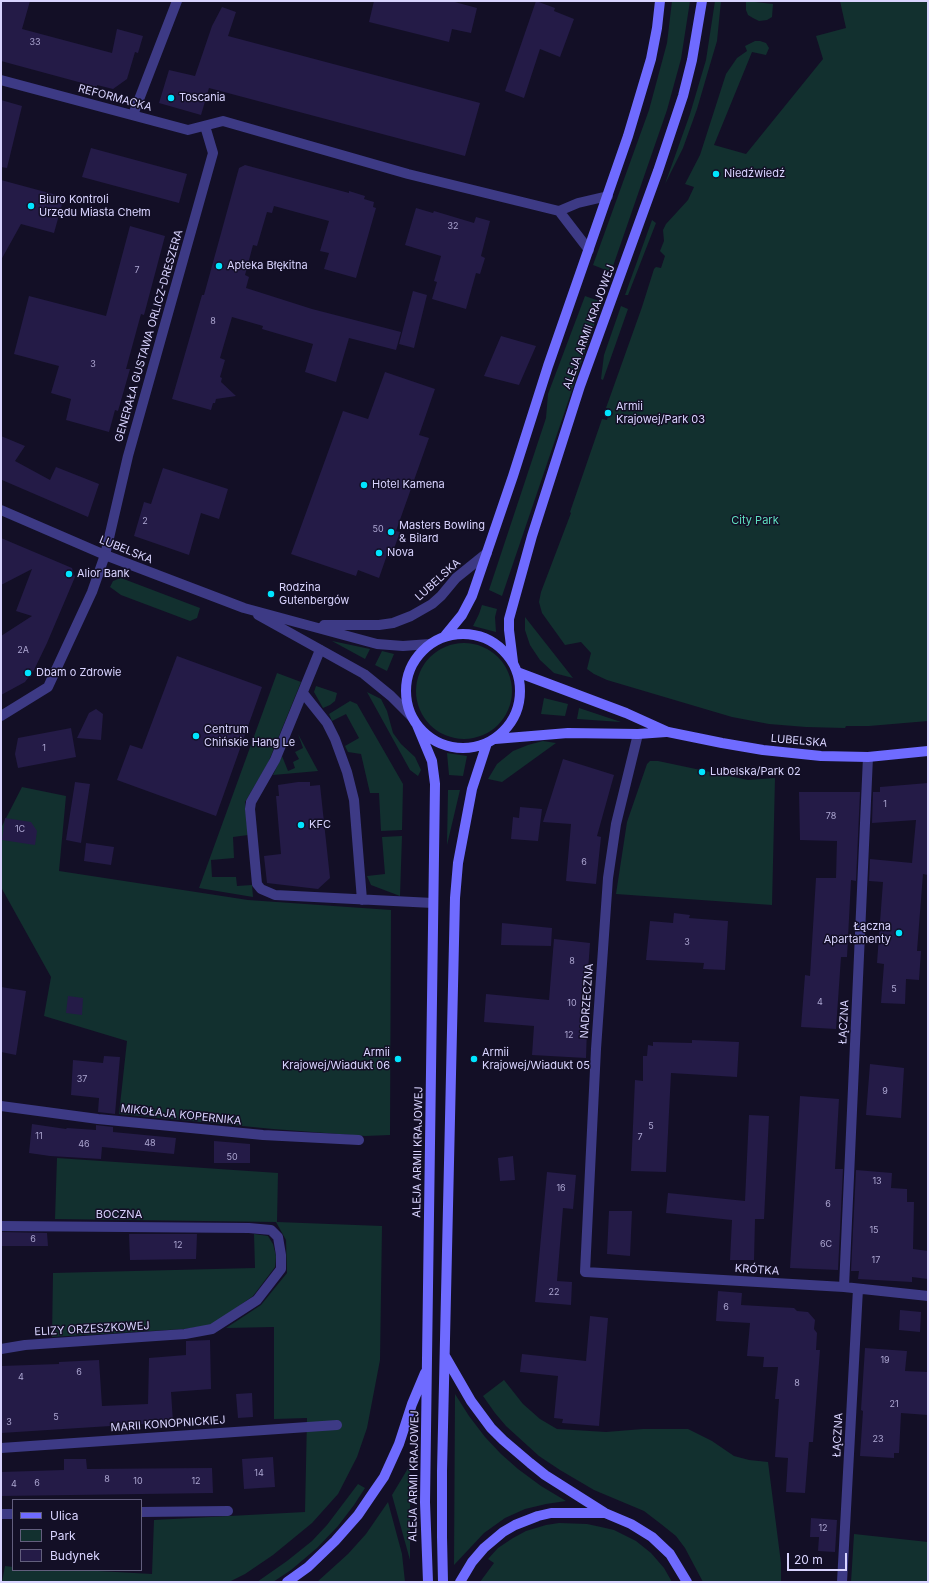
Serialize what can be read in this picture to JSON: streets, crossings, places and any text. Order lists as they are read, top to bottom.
{
  "streets": {
    "main road": ["ALEJA ARMII KRAJOWEJ", "LUBELSKA"],
    "street": [
      "REFORMACKA",
      "GENERAŁA GUSTAWA ORLICZ-DRESZERA",
      "NADRZECZNA",
      "ŁĄCZNA",
      "MIKOŁAJA KOPERNIKA",
      "BOCZNA",
      "KRÓTKA",
      "ELIZY ORZESZKOWEJ",
      "MARII KONOPNICKIEJ"
    ]
  },
  "crossings": [
    ["REFORMACKA", "GENERAŁA GUSTAWA ORLICZ-DRESZERA"],
    ["ALEJA ARMII KRAJOWEJ", "LUBELSKA"],
    ["GENERAŁA GUSTAWA ORLICZ-DRESZERA", "LUBELSKA"],
    ["LUBELSKA", "NADRZECZNA"],
    ["LUBELSKA", "ŁĄCZNA"],
    ["NADRZECZNA", "KRÓTKA"],
    ["ŁĄCZNA", "KRÓTKA"],
    ["BOCZNA", "ELIZY ORZESZKOWEJ"]
  ],
  "parks": ["City Park"],
  "places": [
    "Toscania",
    "Niedźwiedź",
    "Biuro Kontroli Urzędu Miasta Chełm",
    "Apteka Błękitna",
    "Armii Krajowej/Park 03",
    "Hotel Kamena",
    "Masters Bowling & Bilard",
    "Nova",
    "Alior Bank",
    "Rodzina Gutenbergów",
    "Dbam o Zdrowie",
    "Centrum Chińskie Hang Le",
    "Lubelska/Park 02",
    "KFC",
    "Łączna Apartamenty",
    "Armii Krajowej/Wiadukt 06",
    "Armii Krajowej/Wiadukt 05"
  ],
  "house_numbers": [
    "33",
    "32",
    "7",
    "8",
    "3",
    "2",
    "50",
    "2A",
    "1",
    "1",
    "78",
    "1C",
    "6",
    "3",
    "8",
    "5",
    "4",
    "10",
    "12",
    "37",
    "9",
    "5",
    "11",
    "7",
    "48",
    "46",
    "50",
    "13",
    "16",
    "6",
    "15",
    "6",
    "6C",
    "12",
    "17",
    "22",
    "6",
    "19",
    "6",
    "4",
    "8",
    "21",
    "5",
    "3",
    "23",
    "14",
    "8",
    "10",
    "12",
    "6",
    "4",
    "12"
  ],
  "legend": ["Ulica", "Park", "Budynek"],
  "scale_bar": "20 m"
}
